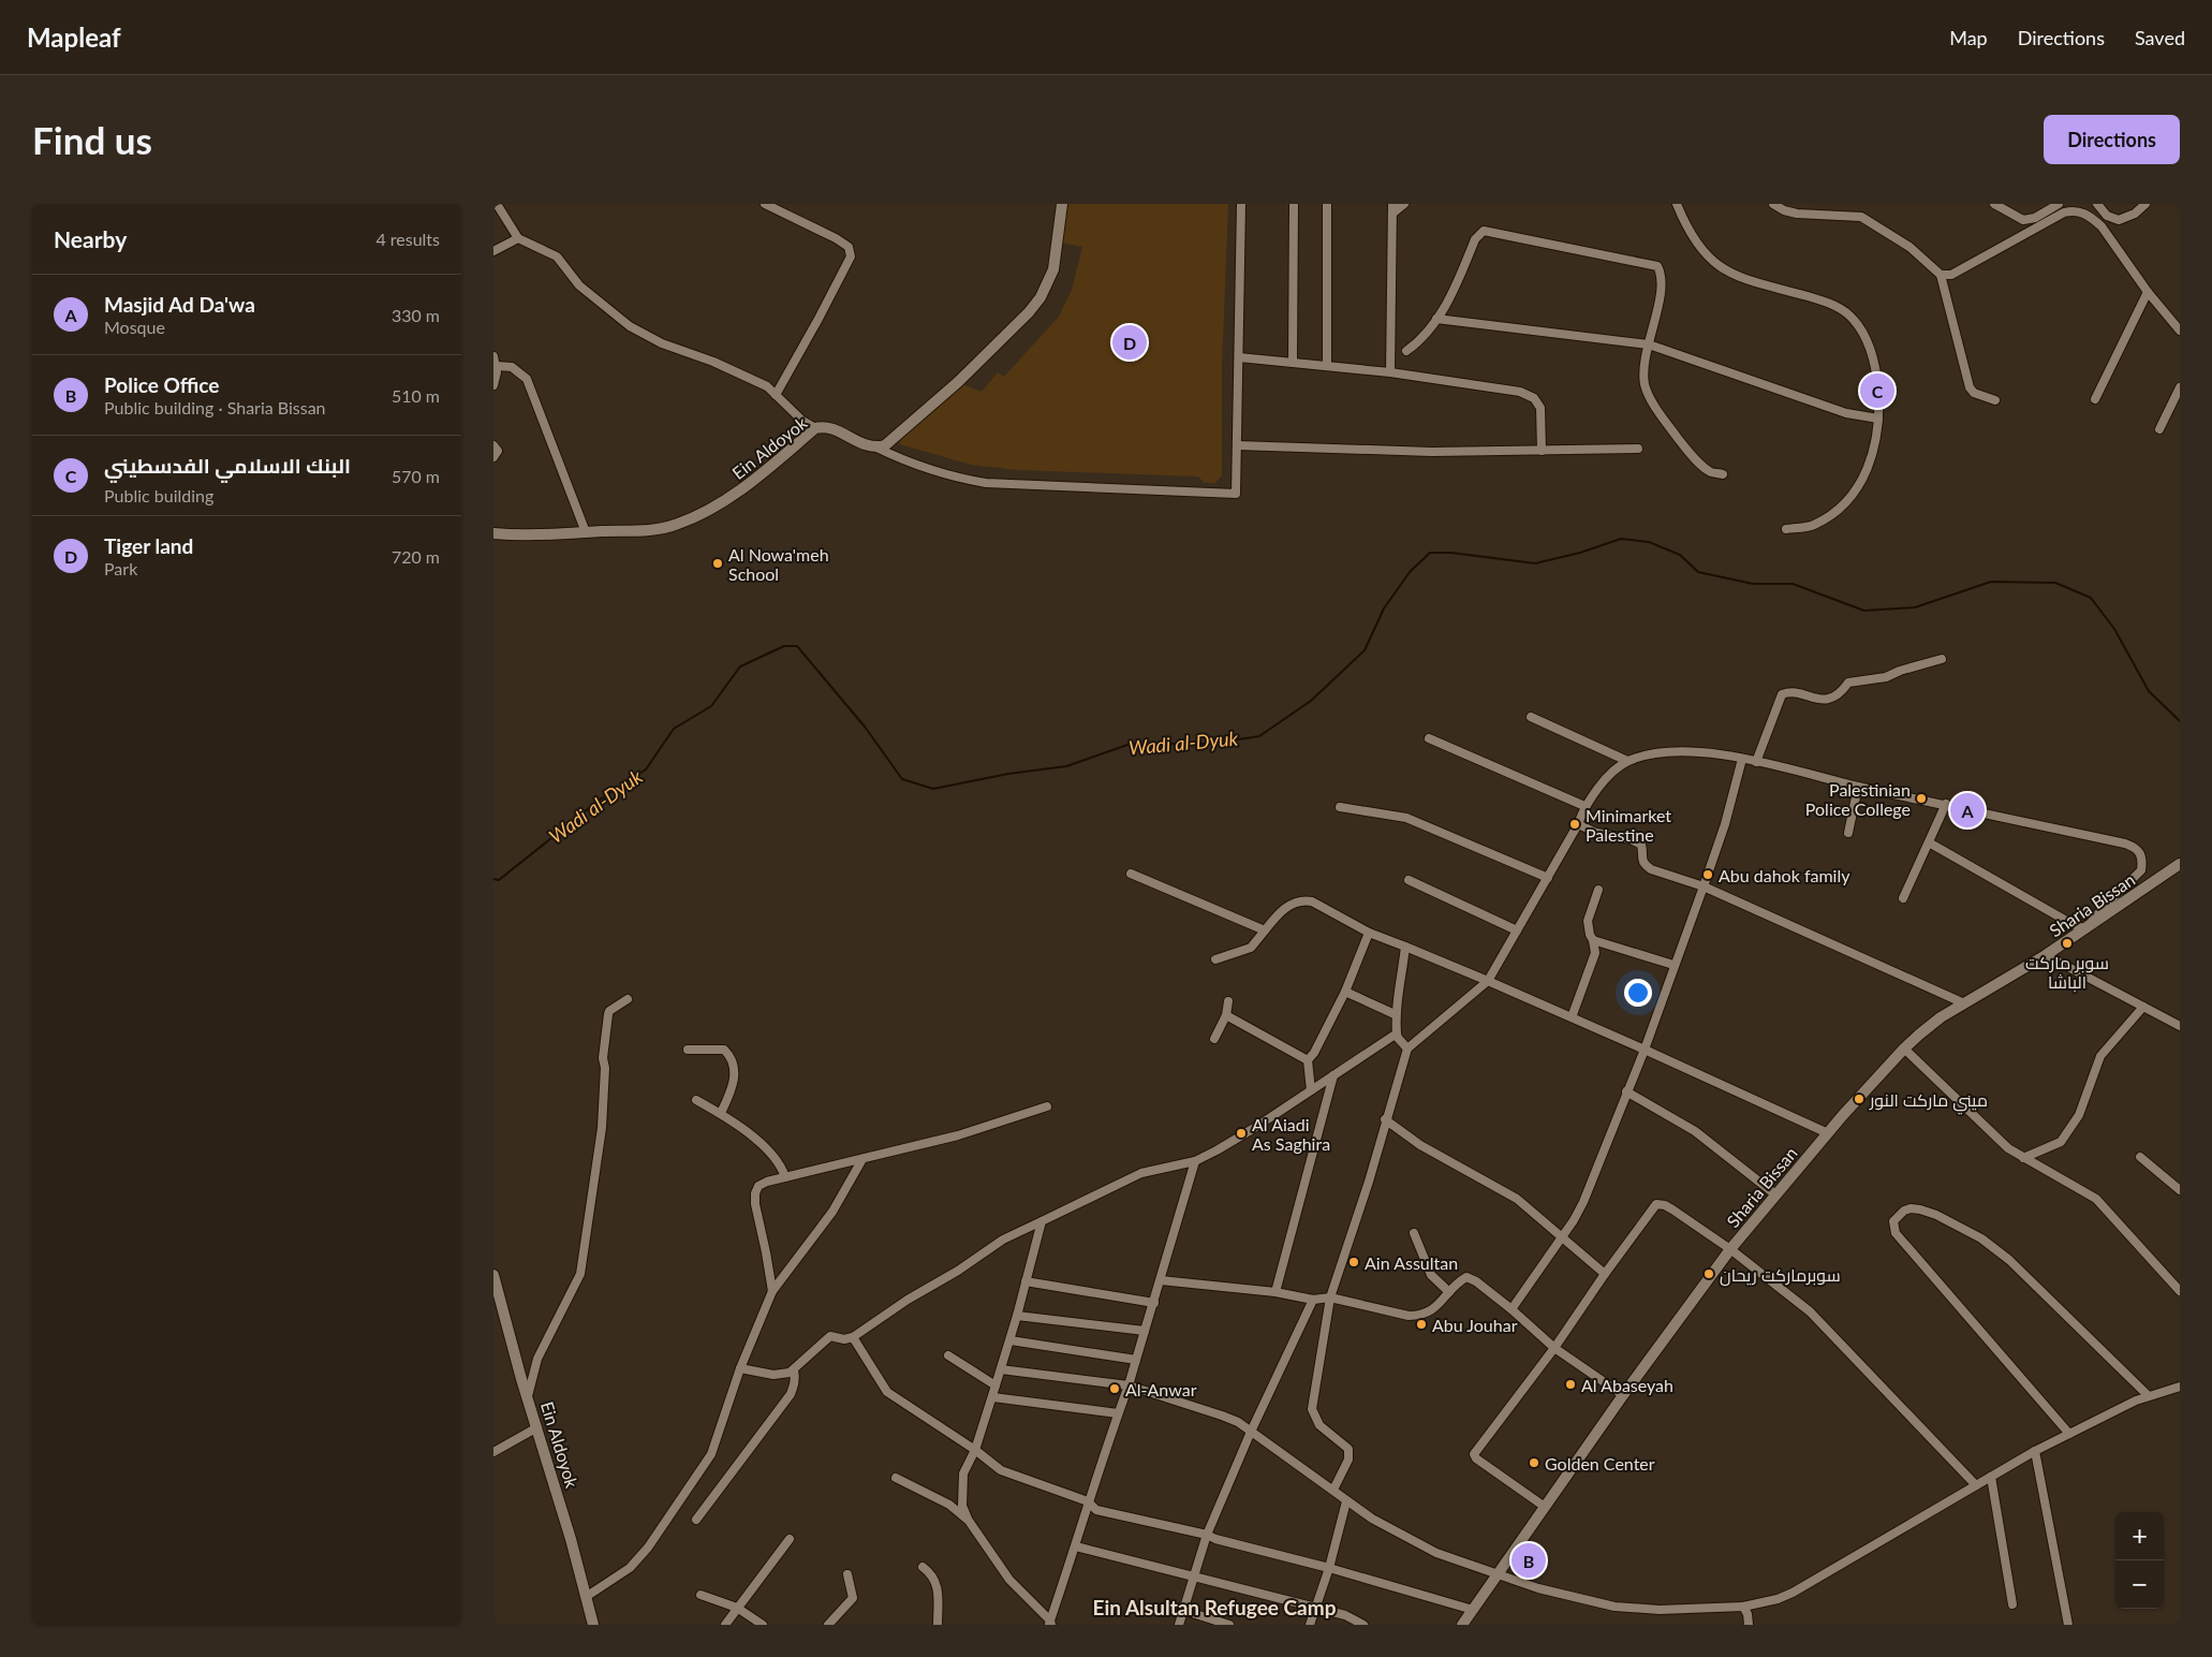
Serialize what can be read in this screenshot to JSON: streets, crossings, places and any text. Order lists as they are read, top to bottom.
{
  "streets": {
    "street": ["Ein Aldoyok", "Sharia Bissan"]
  },
  "districts": ["Ein Alsultan Refugee Camp"],
  "water": ["Wadi al-Dyuk"],
  "places": [
    "Al Nowa'meh School",
    "Palestinian Police College",
    "Minimarket Palestine",
    "Abu dahok family",
    "سوبر ماركت الباشا",
    "ميني ماركت النور",
    "Al Aiadi As Saghira",
    "Ain Assultan",
    "سوبرماركت ريحان",
    "Abu Jouhar",
    "Al Abaseyah",
    "Al-Anwar",
    "Golden Center"
  ],
  "page": {
    "header": "Mapleaf",
    "nav": ["Map", "Directions", "Saved"],
    "buttons": "Directions",
    "title": "Find us",
    "heading": ["Nearby", "4 results"],
    "list": [
      {
        "mark": "A",
        "name": "Masjid Ad Da'wa",
        "note": "Mosque",
        "value": "330 m"
      },
      {
        "mark": "B",
        "name": "Police Office",
        "note": "Public building · Sharia Bissan",
        "value": "510 m"
      },
      {
        "mark": "C",
        "name": "البنك الاسلامي الفدسطيني",
        "note": "Public building",
        "value": "570 m"
      },
      {
        "mark": "D",
        "name": "Tiger land",
        "note": "Park",
        "value": "720 m"
      }
    ],
    "pins": [
      "D",
      "C",
      "A",
      "B"
    ],
    "map_buttons": ["+", "−"]
  }
}
